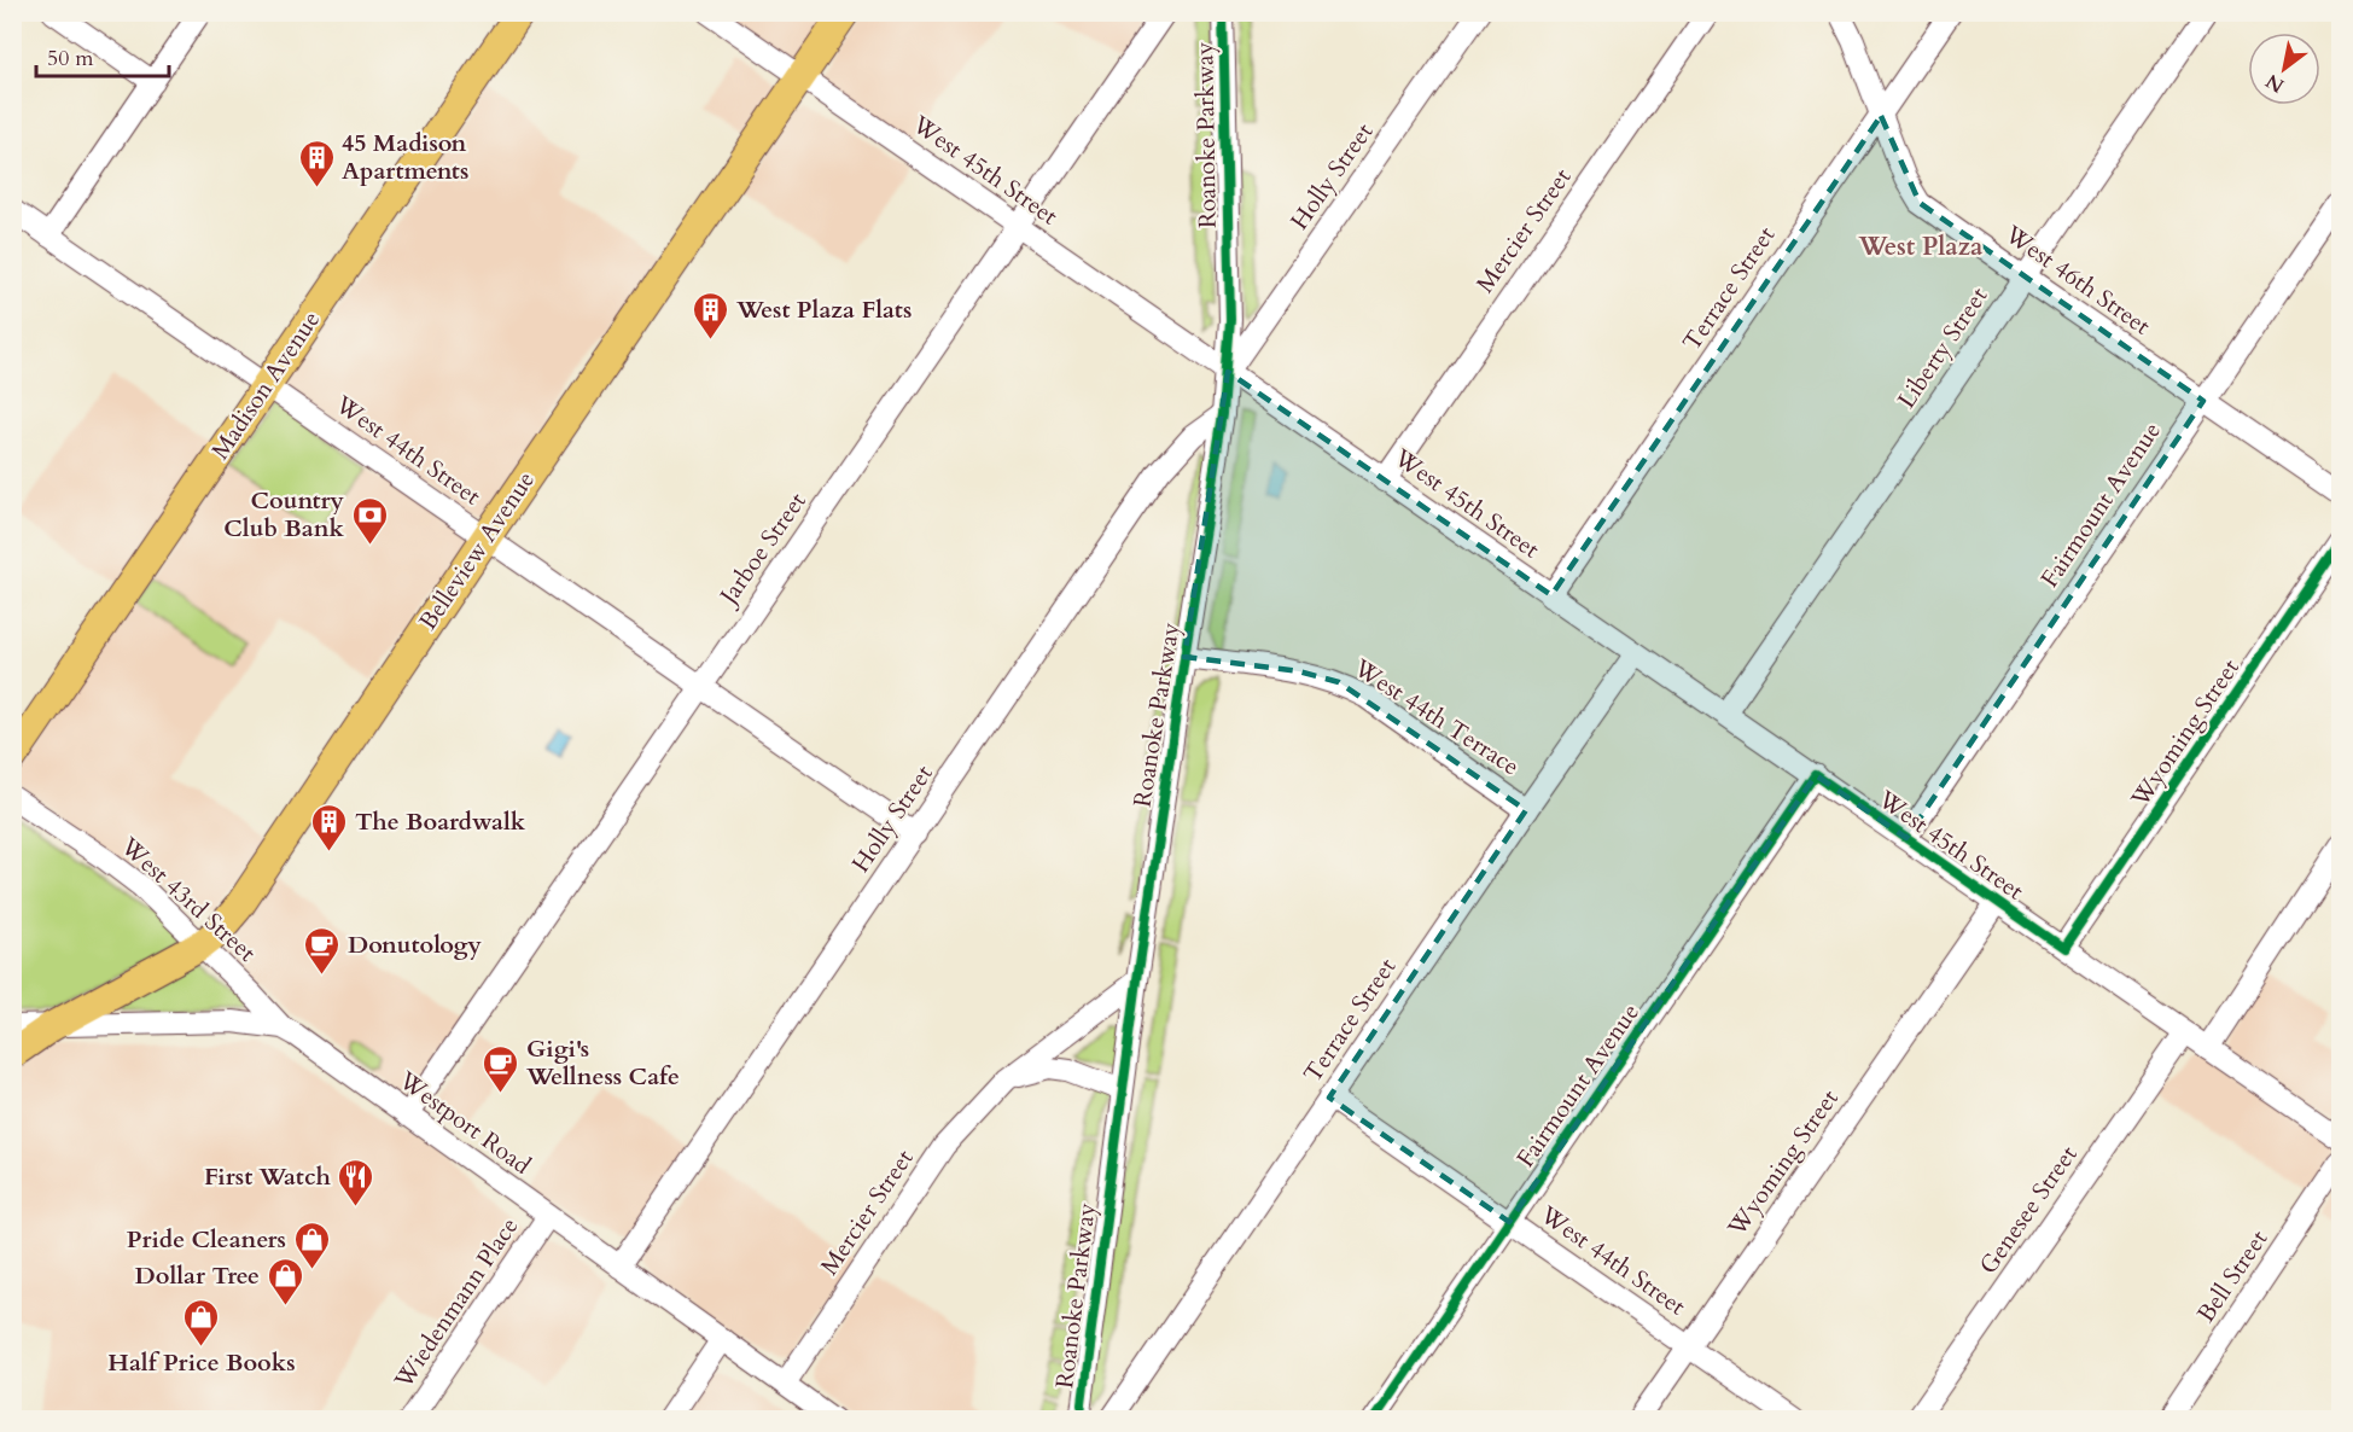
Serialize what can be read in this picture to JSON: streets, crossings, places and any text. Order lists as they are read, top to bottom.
{
  "streets": {
    "main road": ["Madison Avenue", "Belleview Avenue"],
    "street": [
      "Roanoke Parkway",
      "West 45th Street",
      "Holly Street",
      "Mercier Street",
      "West 46th Street",
      "Terrace Street",
      "Liberty Street",
      "West 44th Street",
      "Fairmount Avenue",
      "Jarboe Street",
      "West 44th Terrace",
      "Wyoming Street",
      "West 43rd Street",
      "Westport Road",
      "Genesee Street",
      "Bell Street",
      "Wiedenmann Place"
    ]
  },
  "crossings": [
    ["Roanoke Parkway", "West 45th Street"],
    ["Roanoke Parkway", "Holly Street"],
    ["Roanoke Parkway", "Mercier Street"],
    ["Roanoke Parkway", "West 44th Terrace"],
    ["West 45th Street", "Holly Street"],
    ["West 45th Street", "Mercier Street"],
    ["West 45th Street", "Terrace Street"],
    ["West 45th Street", "Liberty Street"],
    ["West 45th Street", "Fairmount Avenue"],
    ["West 45th Street", "Jarboe Street"],
    ["West 45th Street", "Belleview Avenue"],
    ["West 45th Street", "Wyoming Street"],
    ["West 45th Street", "Genesee Street"],
    ["Holly Street", "West 44th Street"],
    ["Holly Street", "Westport Road"],
    ["Mercier Street", "Westport Road"],
    ["West 46th Street", "Terrace Street"],
    ["West 46th Street", "Liberty Street"],
    ["West 46th Street", "Fairmount Avenue"],
    ["Terrace Street", "West 44th Street"],
    ["Terrace Street", "West 44th Terrace"],
    ["Madison Avenue", "West 44th Street"],
    ["West 44th Street", "Fairmount Avenue"],
    ["West 44th Street", "Jarboe Street"],
    ["West 44th Street", "Belleview Avenue"],
    ["West 44th Street", "Wyoming Street"],
    ["Jarboe Street", "Westport Road"],
    ["Belleview Avenue", "West 43rd Street"],
    ["Belleview Avenue", "Westport Road"],
    ["West 43rd Street", "Westport Road"],
    ["Westport Road", "Wiedenmann Place"]
  ],
  "districts": ["West Plaza"],
  "places": {
    "building": ["45 Madison Apartments", "West Plaza Flats", "The Boardwalk"],
    "bank": ["Country Club Bank"],
    "cafe": ["Donutology", "Gigi's Wellness Cafe"],
    "restaurant": ["First Watch"],
    "shop": ["Pride Cleaners", "Dollar Tree", "Half Price Books"]
  },
  "scale_bar": "50 m",
  "north": "bottom left"
}
